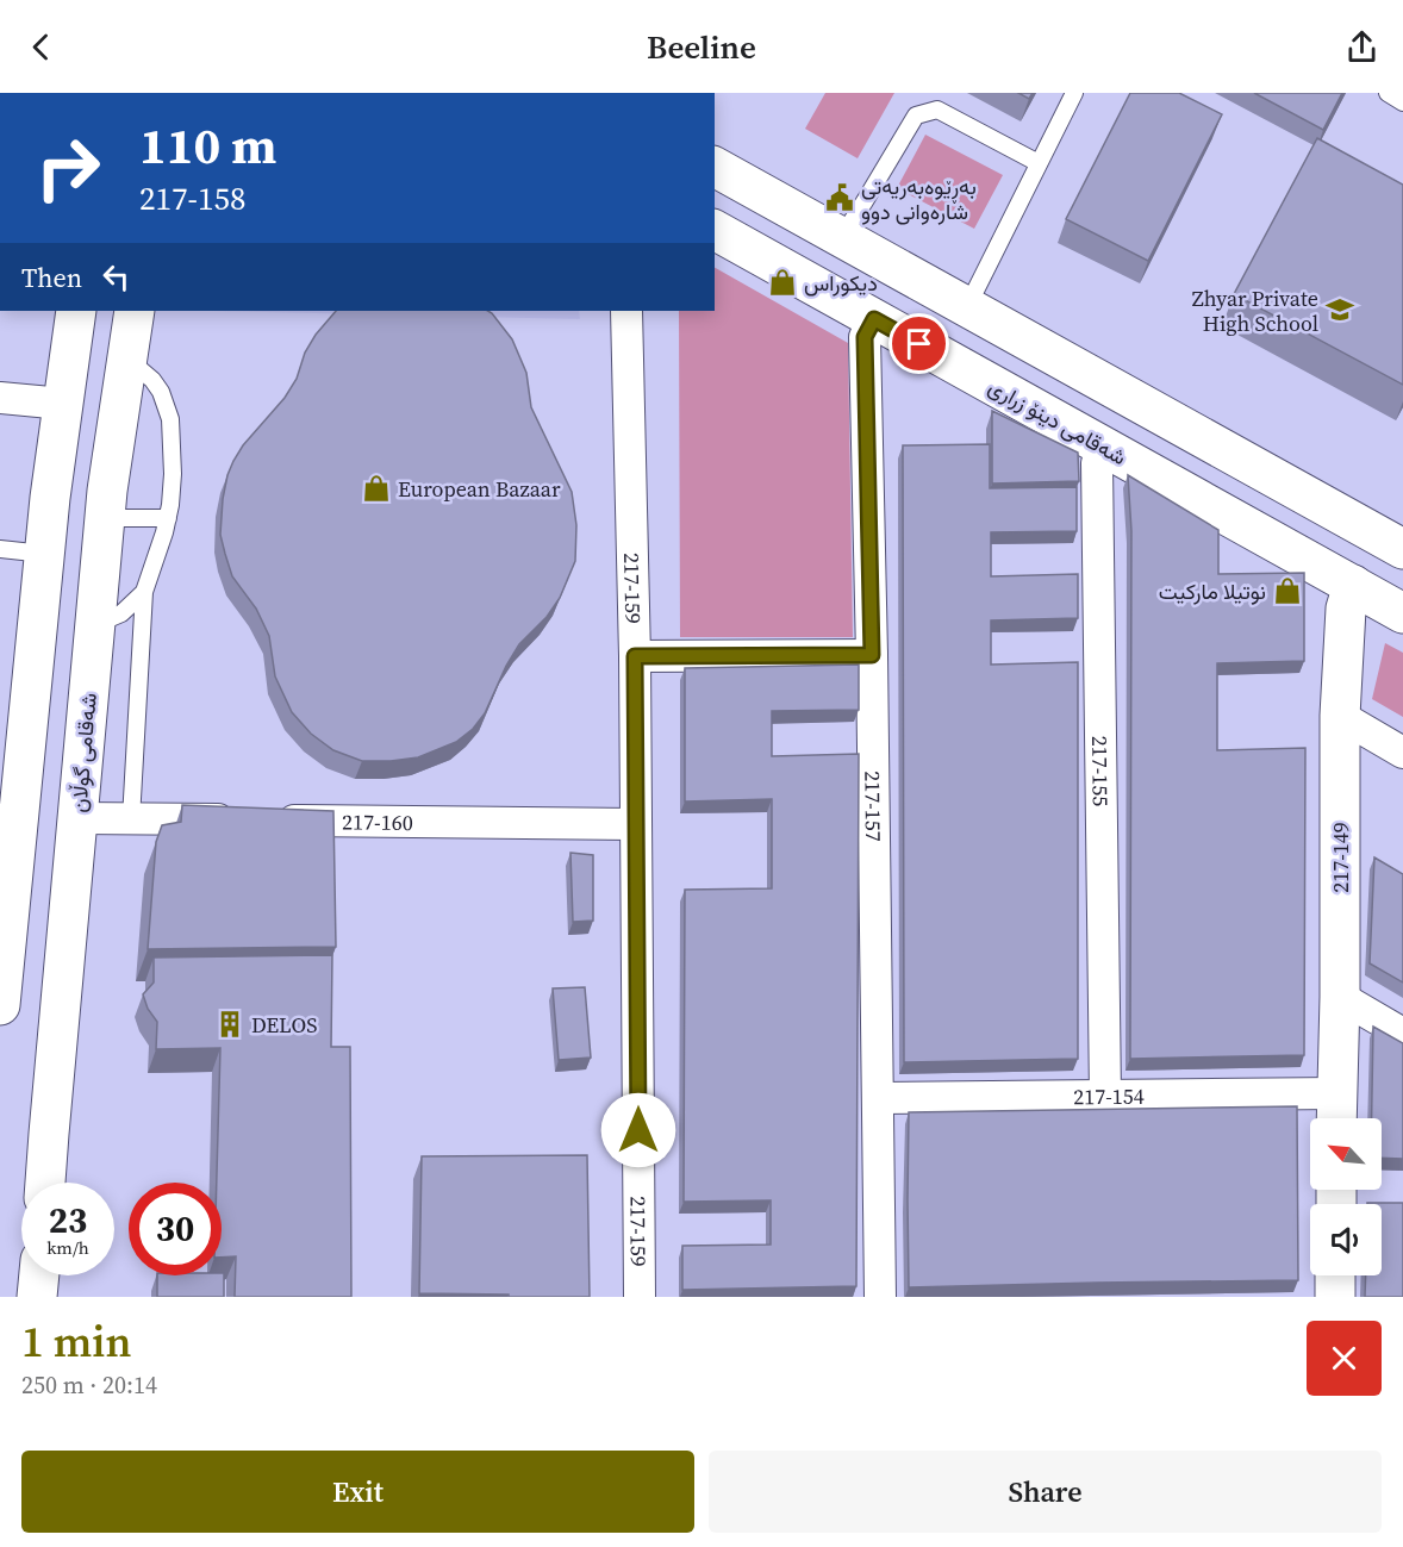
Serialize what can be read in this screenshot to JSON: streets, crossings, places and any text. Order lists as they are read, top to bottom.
{
  "streets": {
    "main road": ["شەقامی دینۆ زراری", "شەقامی گوڵان", "217-149"],
    "street": [
      "217-159",
      "217-155",
      "217-157",
      "217-160",
      "217-154"
    ]
  },
  "crossings": [
    ["شەقامی دینۆ زراری", "217-155"],
    ["شەقامی دینۆ زراری", "217-157"],
    ["شەقامی دینۆ زراری", "217-149"],
    ["217-159", "217-160"],
    ["شەقامی گوڵان", "217-160"],
    ["217-155", "217-154"],
    ["217-157", "217-154"],
    ["217-149", "217-154"]
  ],
  "places": {
    "public building": ["بەڕێوەبەریەتی شارەوانی دوو"],
    "shop": ["ديكوراس", "European Bazaar", "نوتیلا مارکیت"],
    "school or university": ["Zhyar Private High School"],
    "building": ["DELOS"]
  },
  "north": "top left",
  "page": {
    "header": "Beeline",
    "turn": ["110 m", "217-158"],
    "then": "Then",
    "speed": "23 km/h",
    "limit": "30",
    "heading": ["1 min", "250 m · 20:14"],
    "buttons": ["Exit", "Share"]
  }
}
